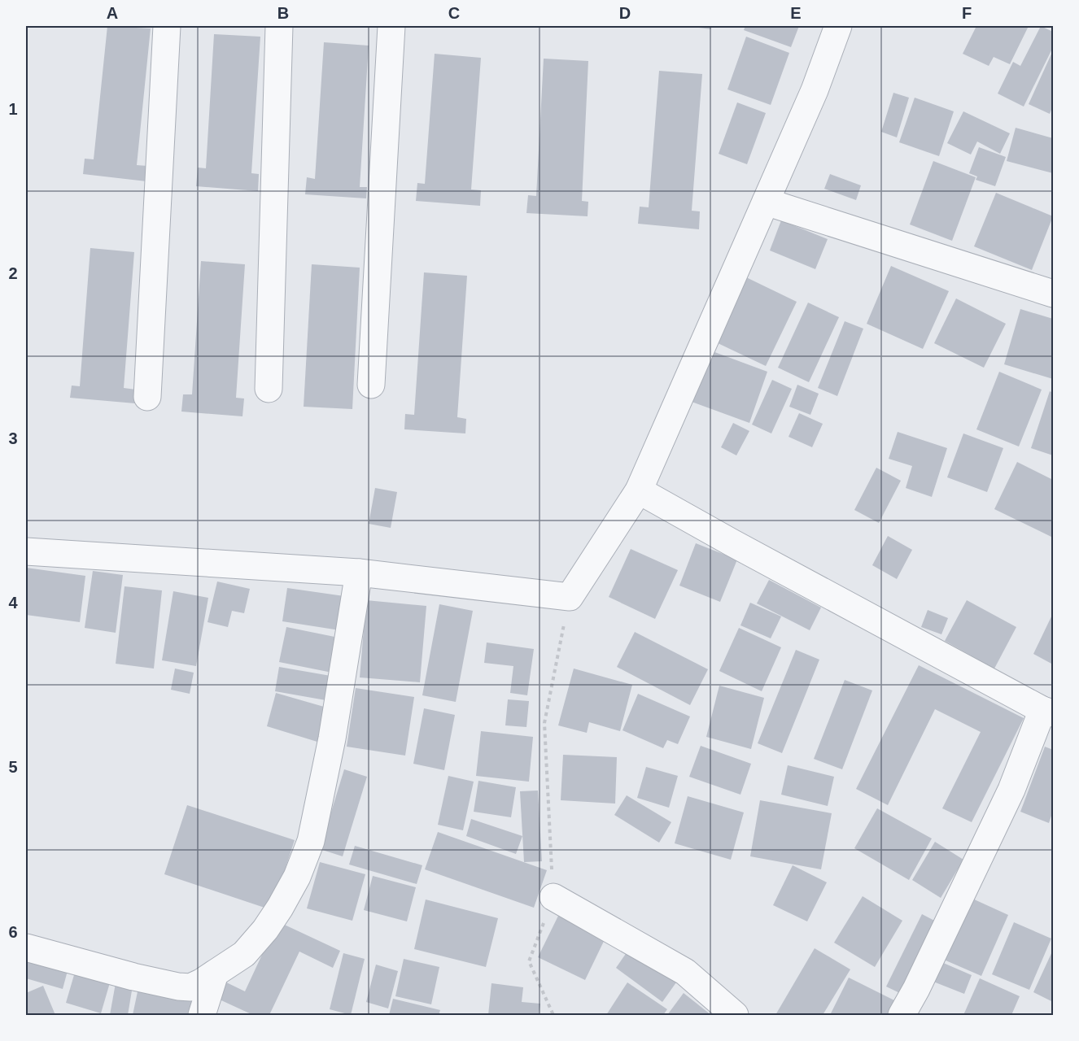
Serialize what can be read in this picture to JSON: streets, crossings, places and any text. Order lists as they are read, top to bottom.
{
  "grid": {
    "columns": [
      "A",
      "B",
      "C",
      "D",
      "E",
      "F"
    ],
    "rows": [
      "1",
      "2",
      "3",
      "4",
      "5",
      "6"
    ]
  }
}
